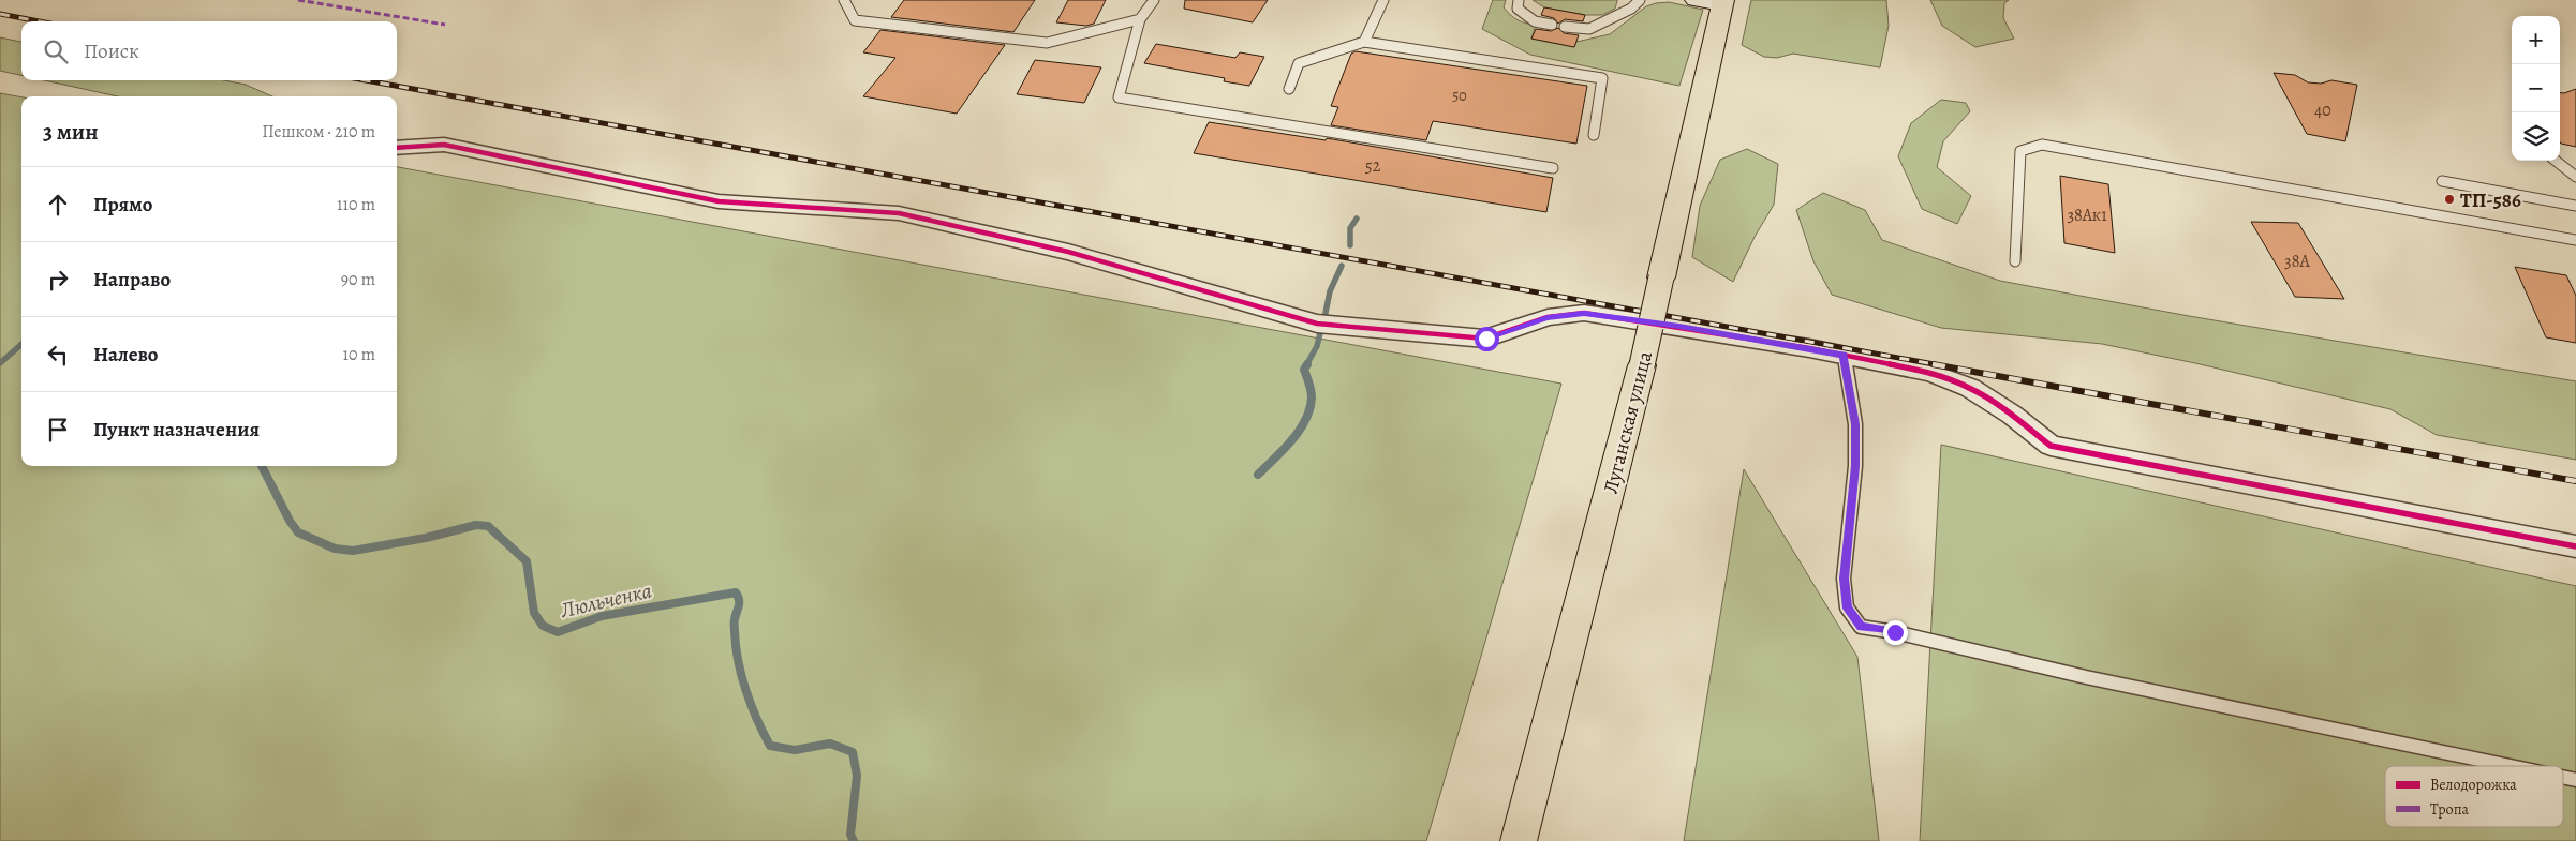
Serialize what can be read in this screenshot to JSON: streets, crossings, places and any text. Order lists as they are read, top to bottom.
{
  "streets": {
    "highway": ["Луганская улица"]
  },
  "water": ["Люльченка"],
  "places": ["ТП-586"],
  "house_numbers": [
    "50",
    "40",
    "52",
    "38Ак1",
    "38А"
  ],
  "legend": ["Велодорожка", "Тропа"],
  "page": {
    "map_buttons": ["+", "−"],
    "search": "Поиск",
    "heading": ["3 мин", "Пешком · 210 m"],
    "list": [
      ["Прямо", "110 m"],
      ["Направо", "90 m"],
      ["Налево", "10 m"],
      "Пункт назначения"
    ]
  }
}
